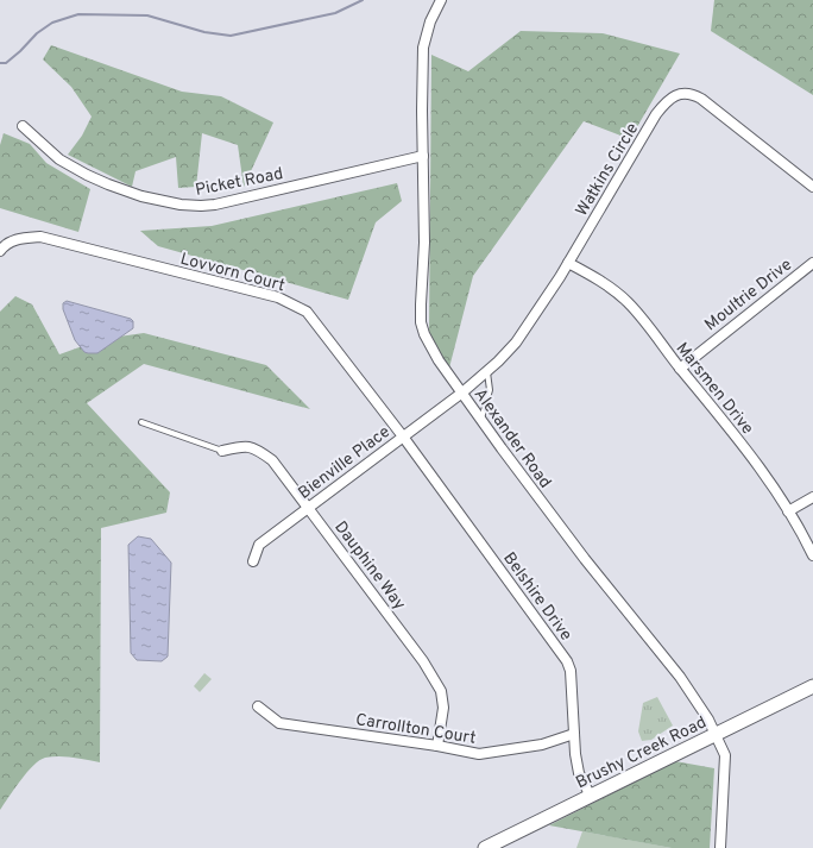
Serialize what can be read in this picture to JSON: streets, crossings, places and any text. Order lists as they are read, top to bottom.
{
  "streets": {
    "main road": ["Brushy Creek Road"],
    "street": [
      "Watkins Circle",
      "Picket Road",
      "Lovvorn Court",
      "Moultrie Drive",
      "Marsmen Drive",
      "Alexander Road",
      "Bienville Place",
      "Dauphine Way",
      "Belshire Drive",
      "Carrollton Court"
    ]
  },
  "crossings": [
    ["Watkins Circle", "Marsmen Drive"],
    ["Watkins Circle", "Alexander Road"],
    ["Watkins Circle", "Bienville Place"],
    ["Picket Road", "Alexander Road"],
    ["Lovvorn Court", "Bienville Place"],
    ["Lovvorn Court", "Belshire Drive"],
    ["Moultrie Drive", "Marsmen Drive"],
    ["Alexander Road", "Bienville Place"],
    ["Alexander Road", "Brushy Creek Road"],
    ["Bienville Place", "Dauphine Way"],
    ["Bienville Place", "Belshire Drive"],
    ["Dauphine Way", "Carrollton Court"],
    ["Belshire Drive", "Carrollton Court"],
    ["Belshire Drive", "Brushy Creek Road"]
  ]
}
